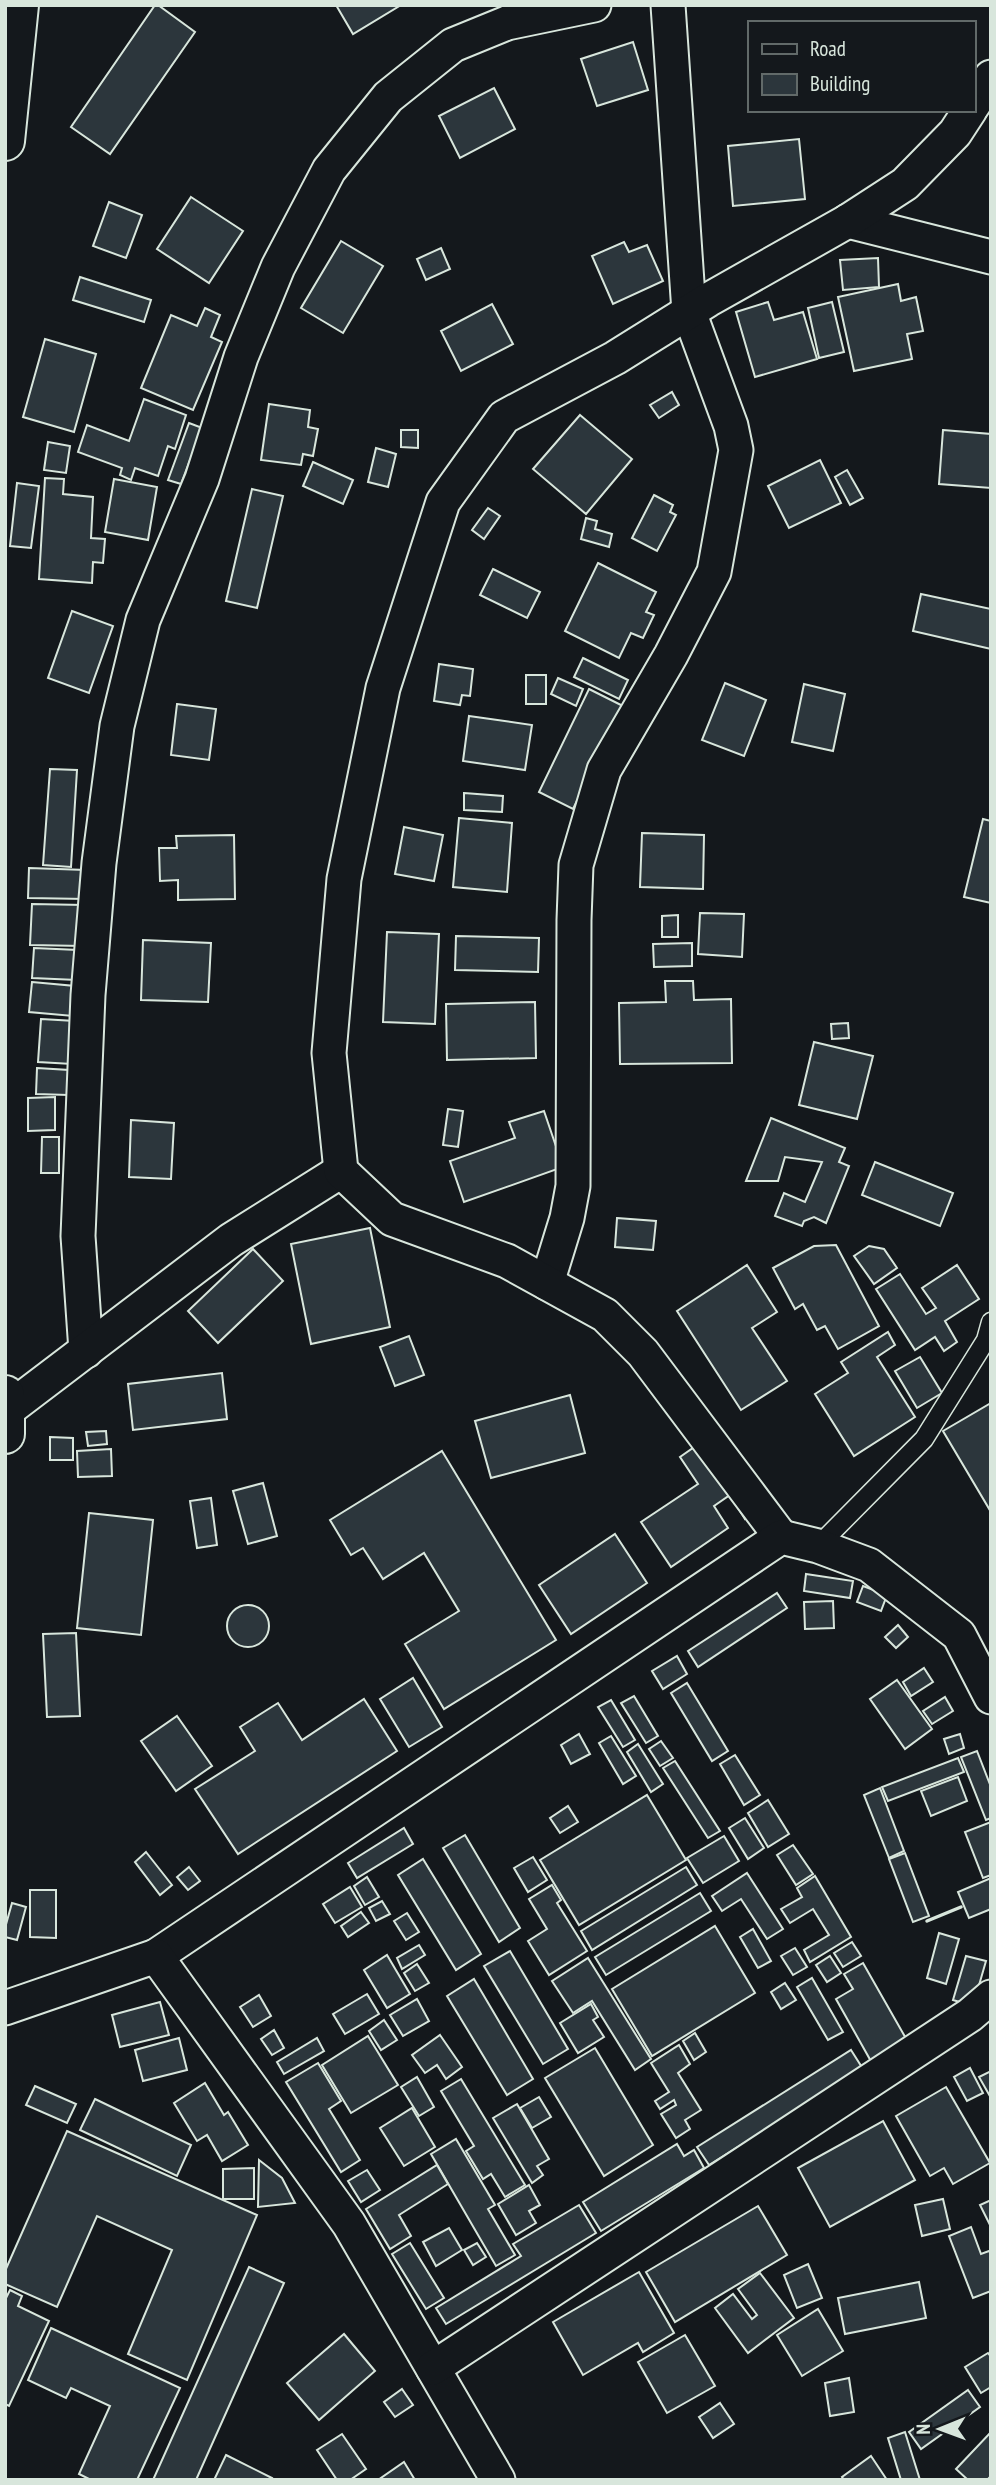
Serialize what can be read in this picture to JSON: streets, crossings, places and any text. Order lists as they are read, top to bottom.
{
  "legend": ["Road", "Building"],
  "north": "left"
}
